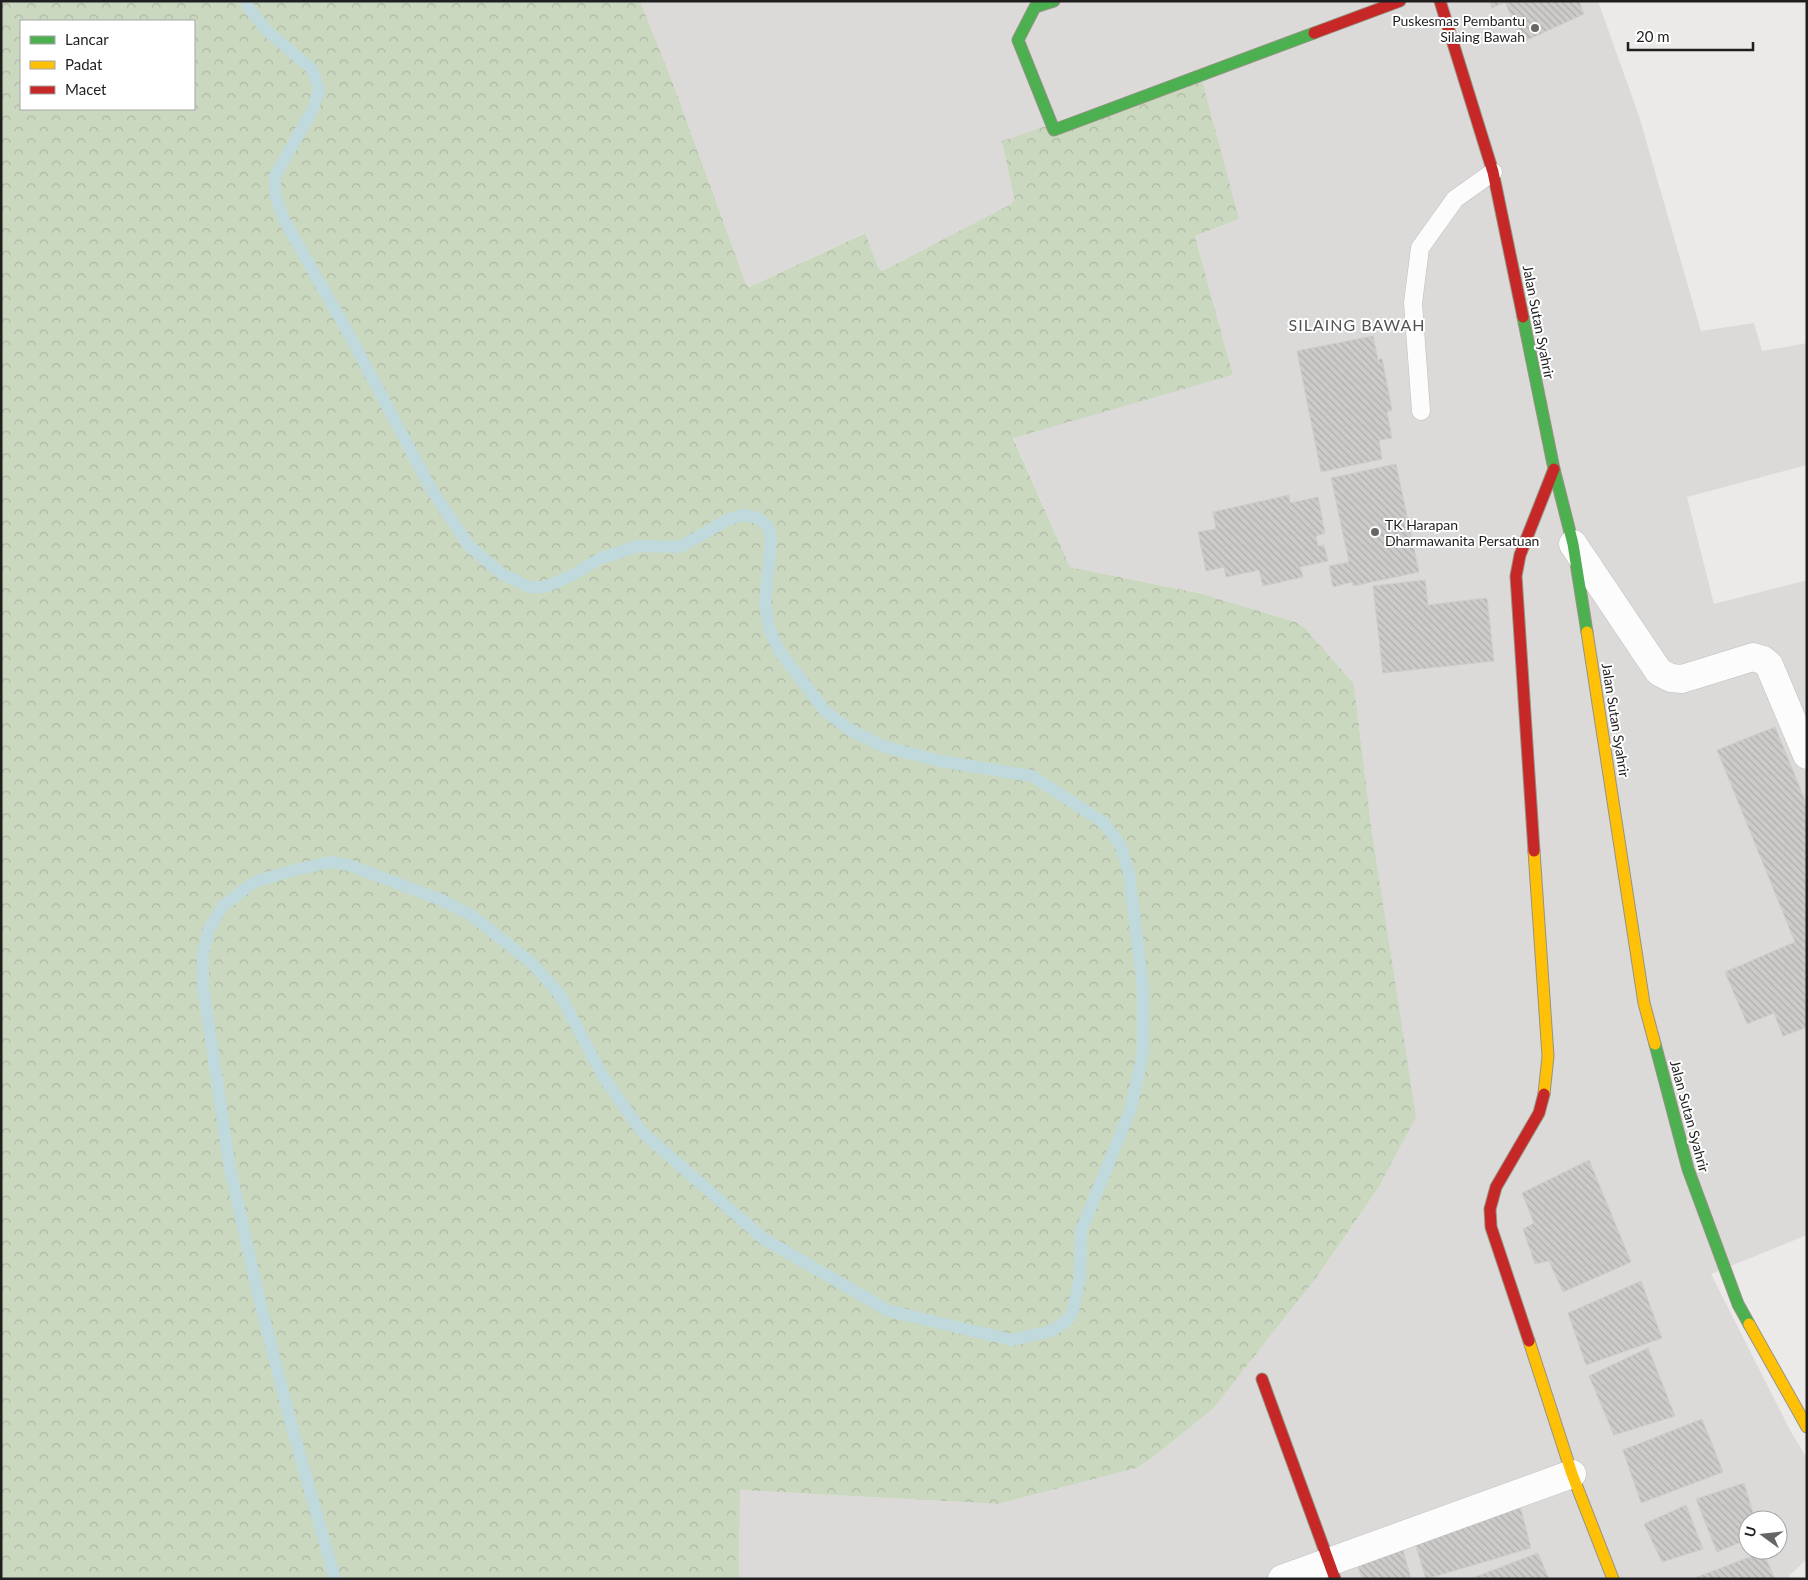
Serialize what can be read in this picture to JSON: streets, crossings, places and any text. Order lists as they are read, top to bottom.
{
  "streets": {
    "main road": ["Jalan Sutan Syahrir"]
  },
  "districts": ["SILAING BAWAH"],
  "places": ["Puskesmas Pembantu Silaing Bawah", "TK Harapan Dharmawanita Persatuan"],
  "legend": ["Lancar", "Padat", "Macet"],
  "scale_bar": "20 m",
  "north": "left"
}
